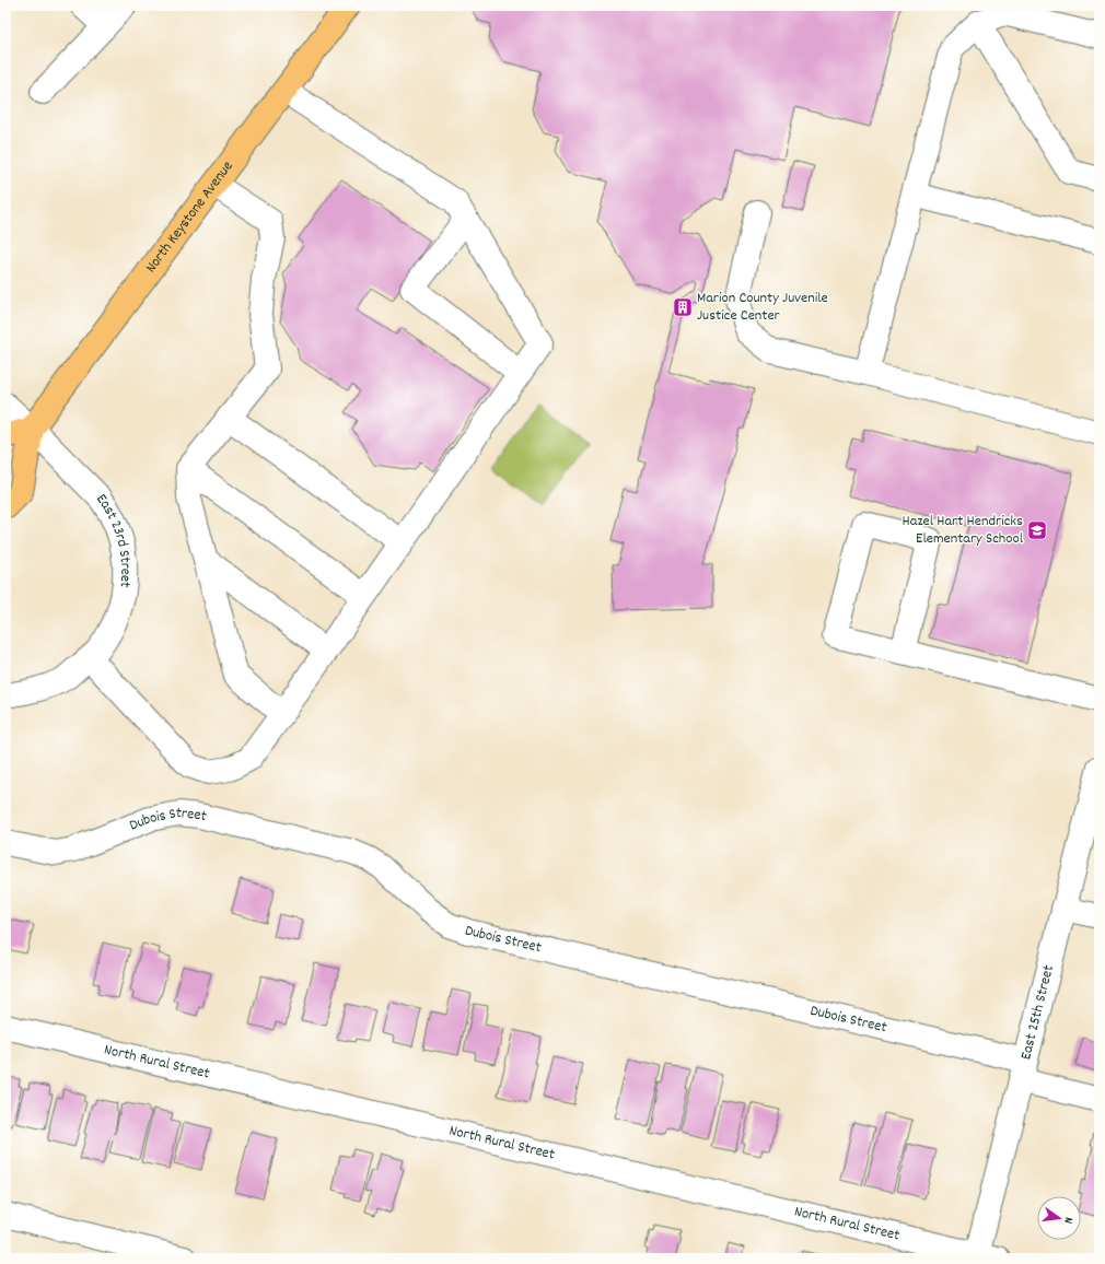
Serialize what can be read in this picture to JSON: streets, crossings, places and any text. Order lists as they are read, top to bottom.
{
  "streets": {
    "main road": ["North Keystone Avenue"],
    "street": [
      "East 23rd Street",
      "Dubois Street",
      "East 25th Street",
      "North Rural Street"
    ]
  },
  "crossings": [
    ["North Keystone Avenue", "East 23rd Street"],
    ["Dubois Street", "East 25th Street"],
    ["East 25th Street", "North Rural Street"]
  ],
  "places": {
    "building": ["Marion County Juvenile Justice Center"],
    "school or university": ["Hazel Hart Hendricks Elementary School"]
  },
  "north": "right"
}
